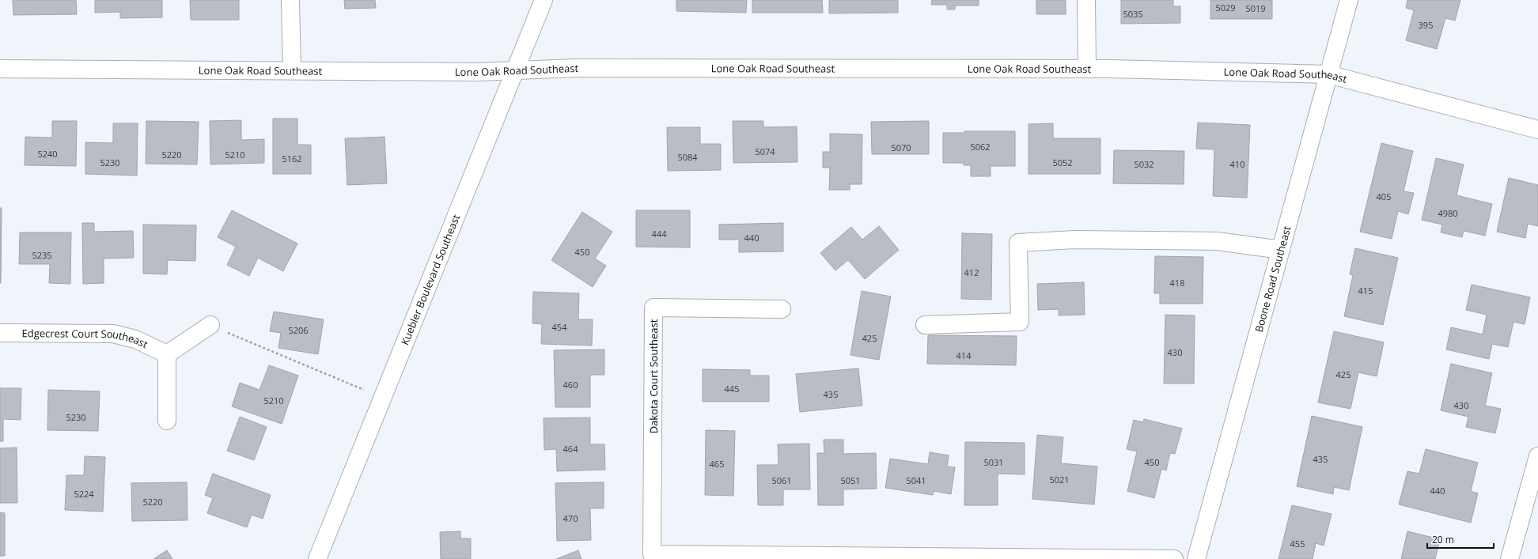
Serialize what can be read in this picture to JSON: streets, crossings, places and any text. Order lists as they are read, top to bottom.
{
  "streets": {
    "street": [
      "Lone Oak Road Southeast",
      "Boone Road Southeast",
      "Kuebler Boulevard Southeast",
      "Edgecrest Court Southeast",
      "Dakota Court Southeast"
    ]
  },
  "crossings": [
    ["Lone Oak Road Southeast", "Boone Road Southeast"],
    ["Lone Oak Road Southeast", "Kuebler Boulevard Southeast"]
  ],
  "house_numbers": [
    "5029",
    "5019",
    "5035",
    "395",
    "5062",
    "5070",
    "5074",
    "5240",
    "5220",
    "5210",
    "5084",
    "5162",
    "5230",
    "5052",
    "5032",
    "410",
    "405",
    "4980",
    "444",
    "440",
    "450",
    "5235",
    "412",
    "418",
    "415",
    "454",
    "5206",
    "425",
    "430",
    "414",
    "425",
    "460",
    "445",
    "435",
    "5210",
    "430",
    "5230",
    "464",
    "435",
    "5031",
    "450",
    "465",
    "5021",
    "5061",
    "5051",
    "5041",
    "440",
    "5224",
    "5220",
    "470",
    "455"
  ],
  "scale_bar": "20 m"
}
